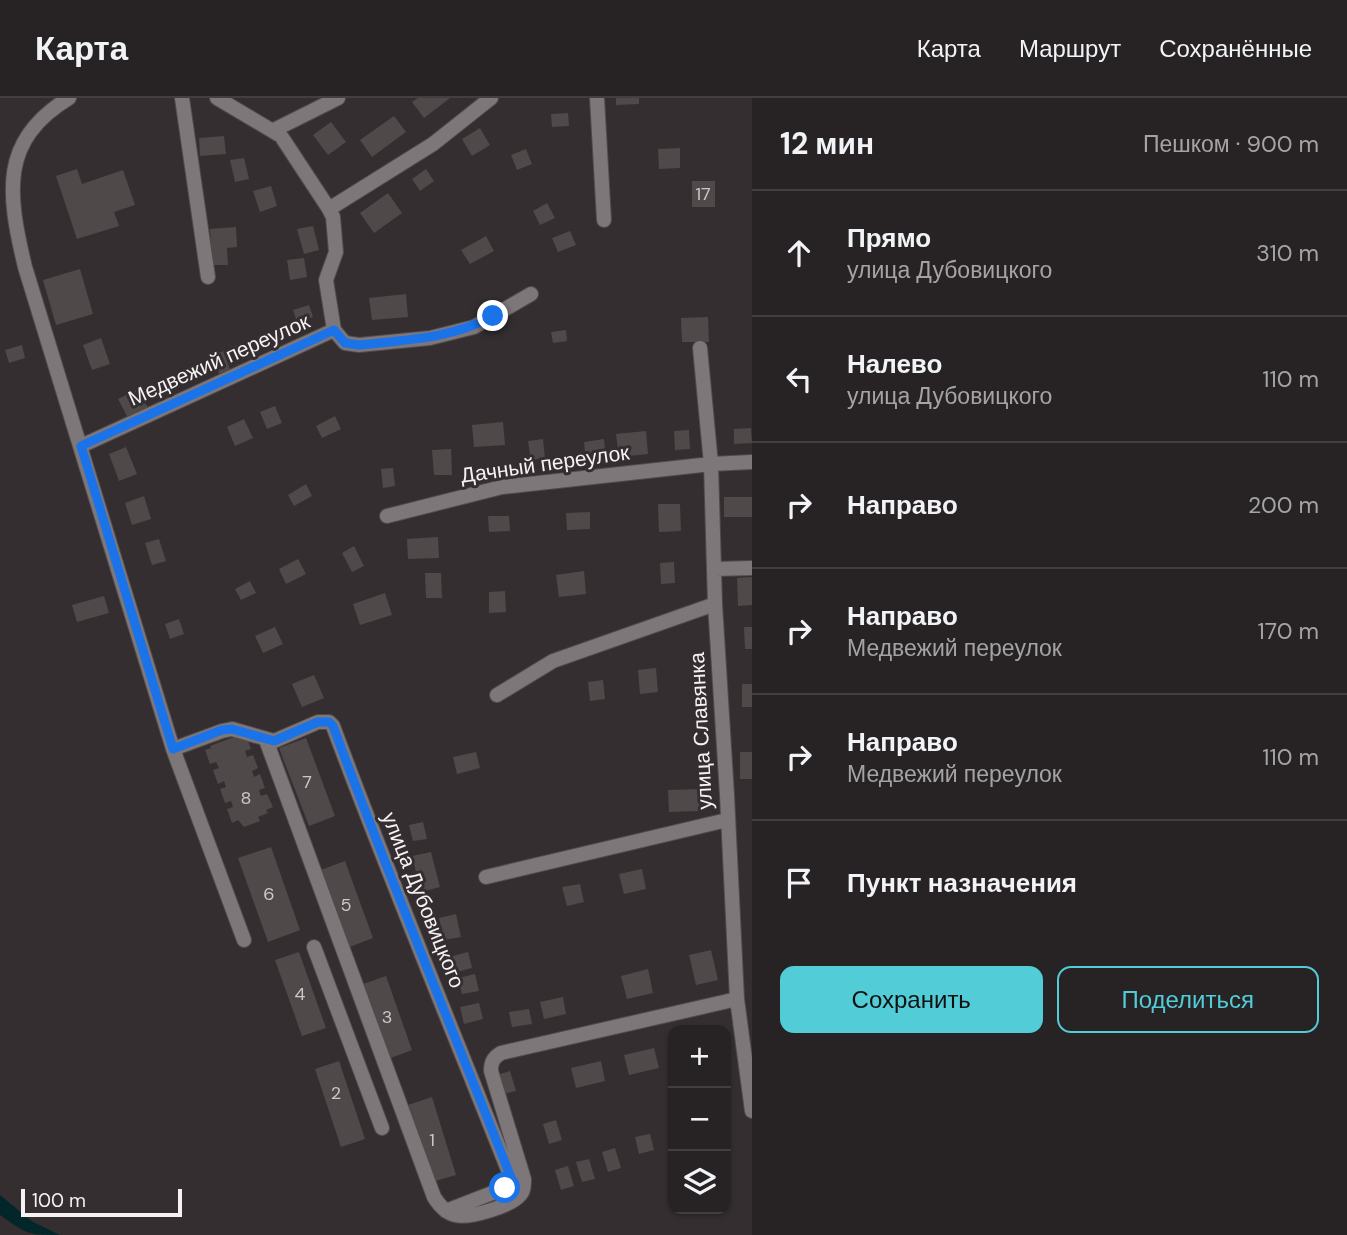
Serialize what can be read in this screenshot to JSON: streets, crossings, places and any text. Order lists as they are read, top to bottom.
{
  "streets": {
    "street": [
      "Медвежий переулок",
      "Дачный переулок",
      "улица Славянка",
      "улица Дубовицкого"
    ]
  },
  "crossings": [
    ["Дачный переулок", "улица Славянка"]
  ],
  "house_numbers": [
    "17",
    "7",
    "8",
    "6",
    "5",
    "4",
    "3",
    "2",
    "1"
  ],
  "scale_bar": "100 m",
  "page": {
    "header": "Карта",
    "nav": ["Карта", "Маршрут", "Сохранённые"],
    "heading": ["12 мин", "Пешком · 900 m"],
    "list": [
      ["Прямо", "улица Дубовицкого", "310 m"],
      ["Налево", "улица Дубовицкого", "110 m"],
      ["Направо", "200 m"],
      ["Направо", "Медвежий переулок", "170 m"],
      ["Направо", "Медвежий переулок", "110 m"],
      "Пункт назначения"
    ],
    "buttons": ["Сохранить", "Поделиться"],
    "map_buttons": ["+", "−"],
    "scale": "100 m"
  }
}
